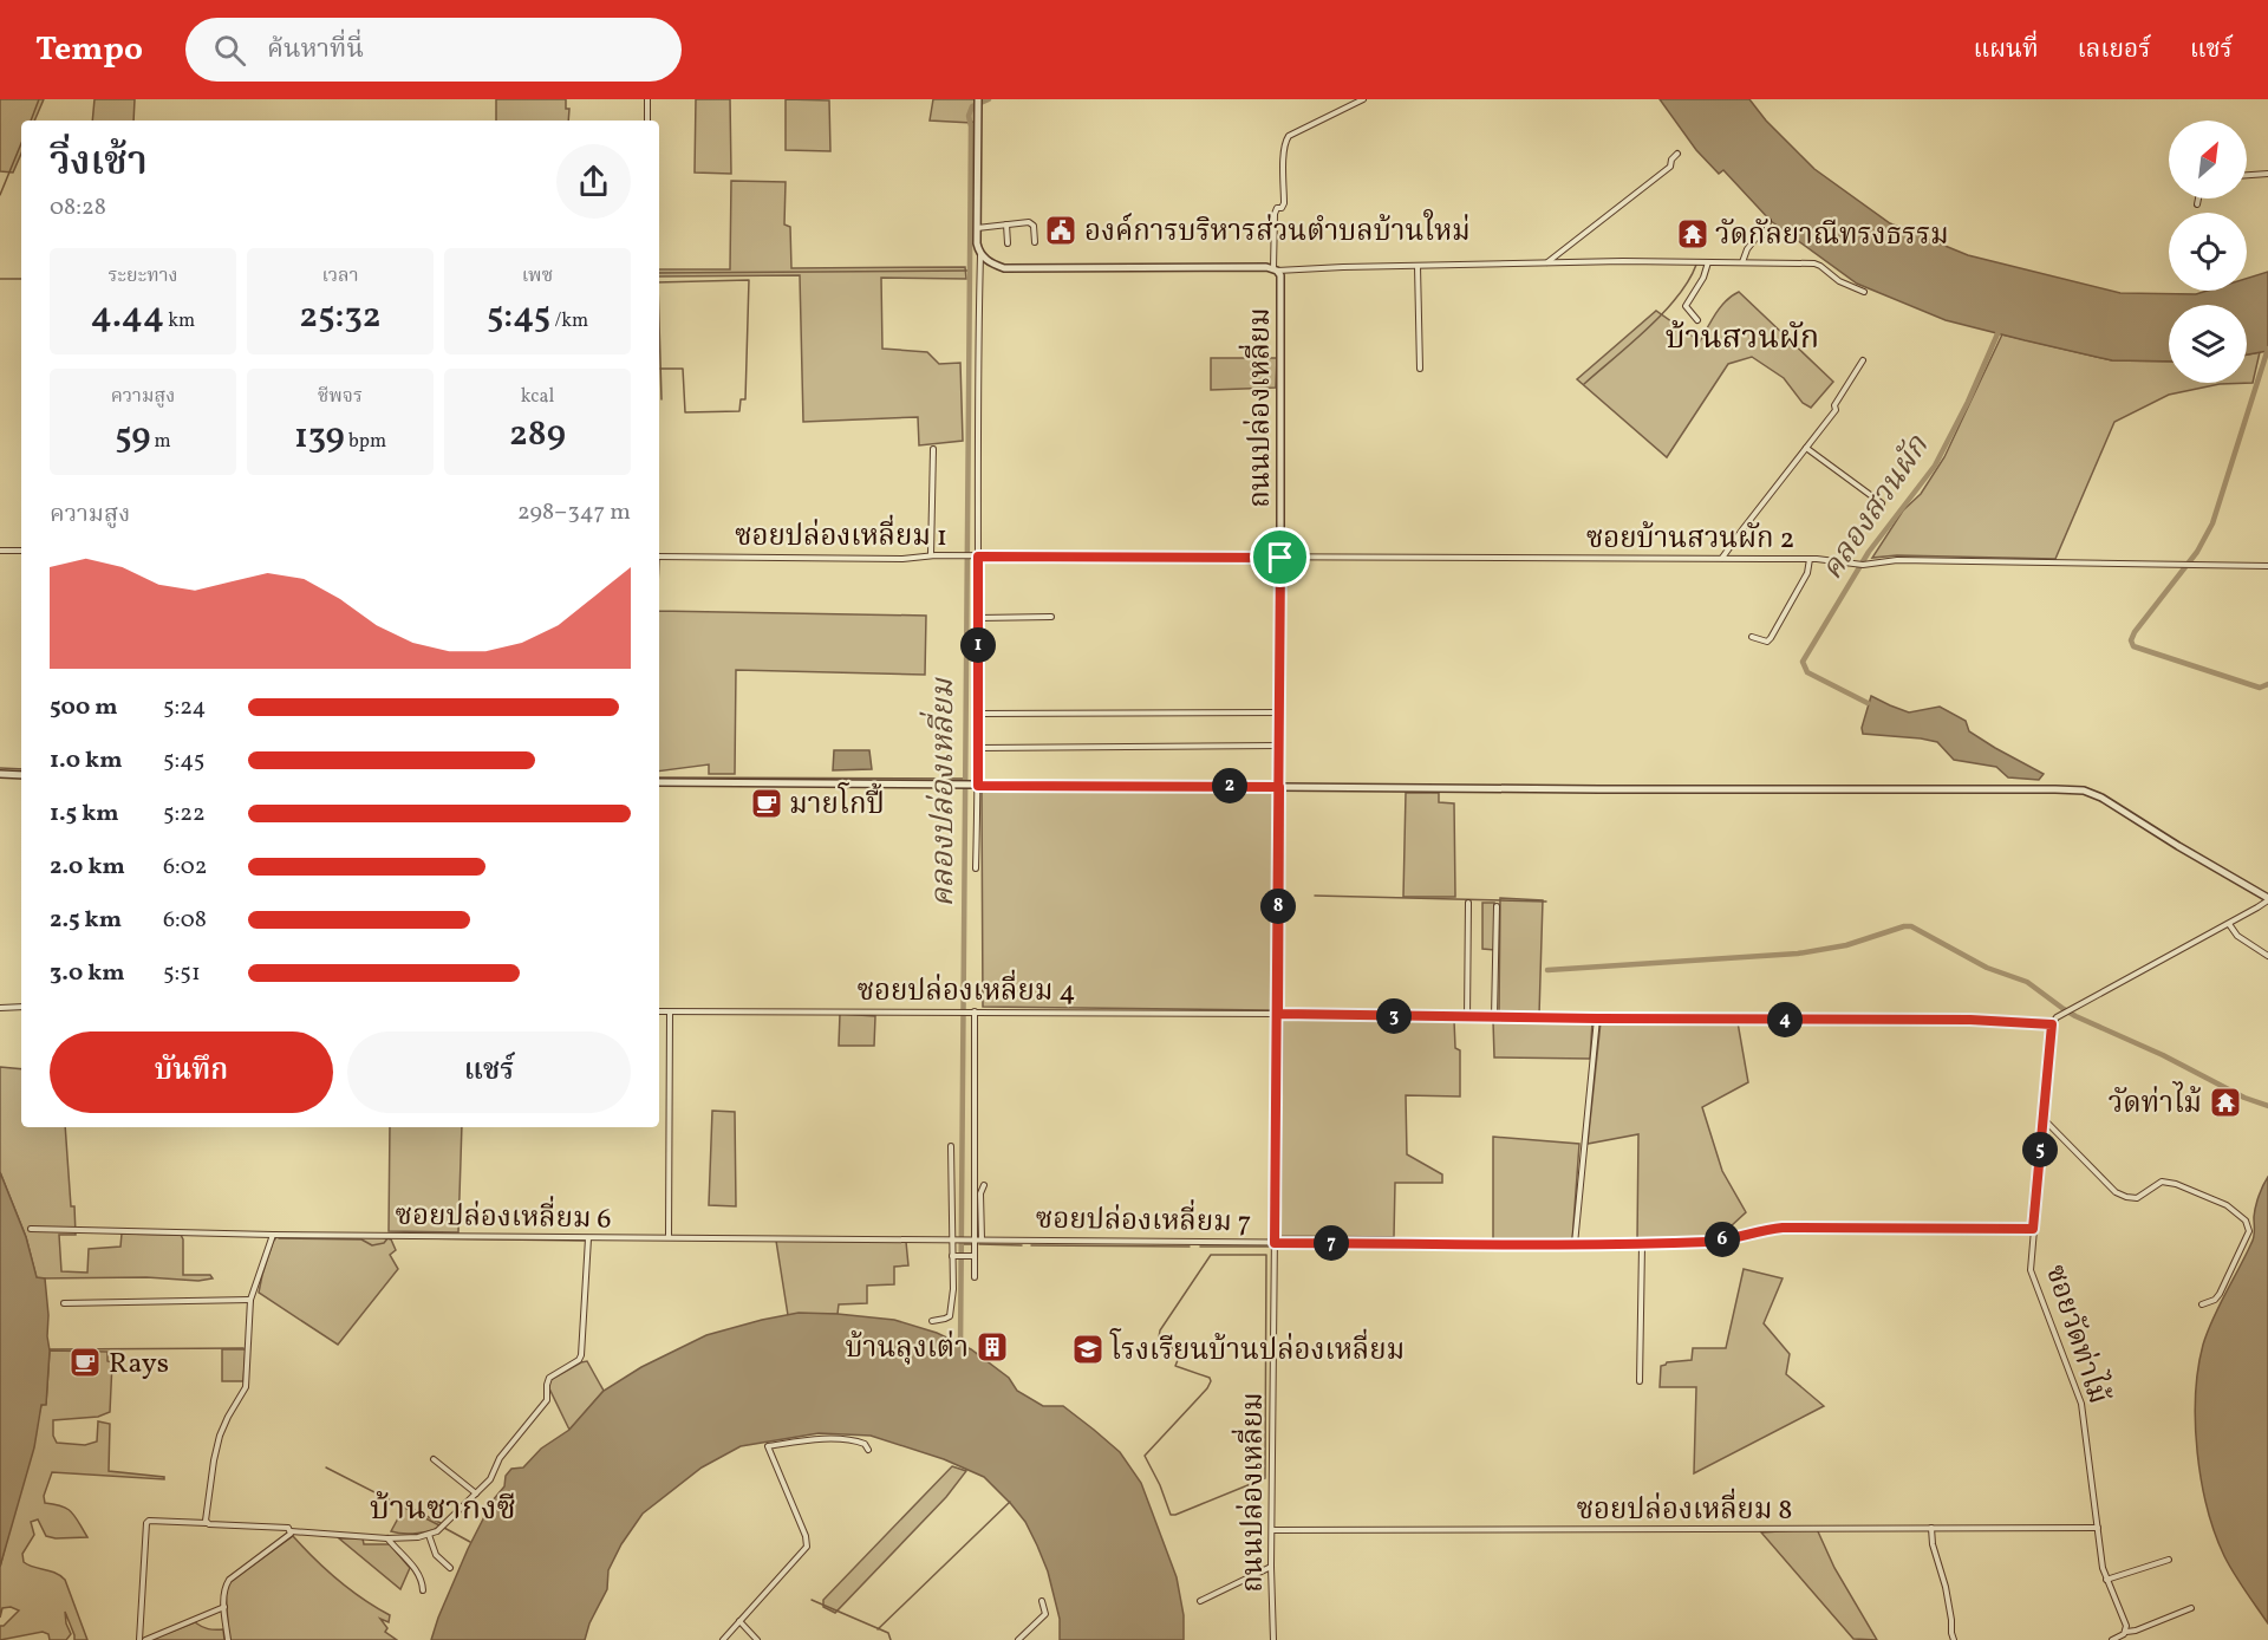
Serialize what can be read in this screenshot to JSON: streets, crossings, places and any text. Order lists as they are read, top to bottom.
{
  "streets": {
    "street": [
      "ถนนปล่องเหลี่ยม",
      "ซอยปล่องเหลี่ยม 1",
      "ซอยบ้านสวนผัก 2",
      "ซอยปล่องเหลี่ยม 4",
      "ซอยปล่องเหลี่ยม 6",
      "ซอยปล่องเหลี่ยม 7",
      "ซอยวัดท่าไม้",
      "ซอยปล่องเหลี่ยม 8"
    ]
  },
  "crossings": [
    ["ถนนปล่องเหลี่ยม", "ซอยปล่องเหลี่ยม 1"],
    ["ถนนปล่องเหลี่ยม", "ซอยบ้านสวนผัก 2"],
    ["ถนนปล่องเหลี่ยม", "ซอยปล่องเหลี่ยม 4"],
    ["ถนนปล่องเหลี่ยม", "ซอยปล่องเหลี่ยม 7"],
    ["ถนนปล่องเหลี่ยม", "ซอยปล่องเหลี่ยม 8"],
    ["ซอยปล่องเหลี่ยม 1", "ซอยบ้านสวนผัก 2"],
    ["ซอยปล่องเหลี่ยม 4", "ซอยวัดท่าไม้"],
    ["ซอยปล่องเหลี่ยม 6", "ซอยปล่องเหลี่ยม 7"],
    ["ซอยปล่องเหลี่ยม 7", "ซอยวัดท่าไม้"],
    ["ซอยวัดท่าไม้", "ซอยปล่องเหลี่ยม 8"]
  ],
  "districts": ["บ้านสวนผัก", "บ้านซากงซี"],
  "water": ["คลองสวนผัก", "คลองปล่องเหลี่ยม"],
  "places": {
    "public building": ["องค์การบริหารส่วนตำบลบ้านใหม่"],
    "temple": ["วัดกัลยาณีทรงธรรม", "วัดท่าไม้"],
    "cafe": ["มายโกปี้", "Rays"],
    "building": ["บ้านลุงเต่า"],
    "school or university": ["โรงเรียนบ้านปล่องเหลี่ยม"]
  },
  "north": "top right",
  "page": {
    "header": "Tempo",
    "search": "ค้นหาที่นี่",
    "nav": ["แผนที่", "เลเยอร์", "แชร์"],
    "heading": ["วิ่งเช้า", "08:28"],
    "stats": [
      ["ระยะทาง", "4.44 km"],
      ["เวลา", "25:32"],
      ["เพซ", "5:45 /km"],
      ["ความสูง", "59 m"],
      ["ชีพจร", "139 bpm"],
      ["kcal", "289"]
    ],
    "chart": ["ความสูง", "298–347 m"],
    "pins": [
      "1",
      "2",
      "8",
      "3",
      "4",
      "5",
      "6",
      "7"
    ],
    "list": [
      {
        "name": "500 m",
        "note": "5:24"
      },
      {
        "name": "1.0 km",
        "note": "5:45"
      },
      {
        "name": "1.5 km",
        "note": "5:22"
      },
      {
        "name": "2.0 km",
        "note": "6:02"
      },
      {
        "name": "2.5 km",
        "note": "6:08"
      },
      {
        "name": "3.0 km",
        "note": "5:51"
      }
    ],
    "buttons": ["บันทึก", "แชร์"]
  }
}
